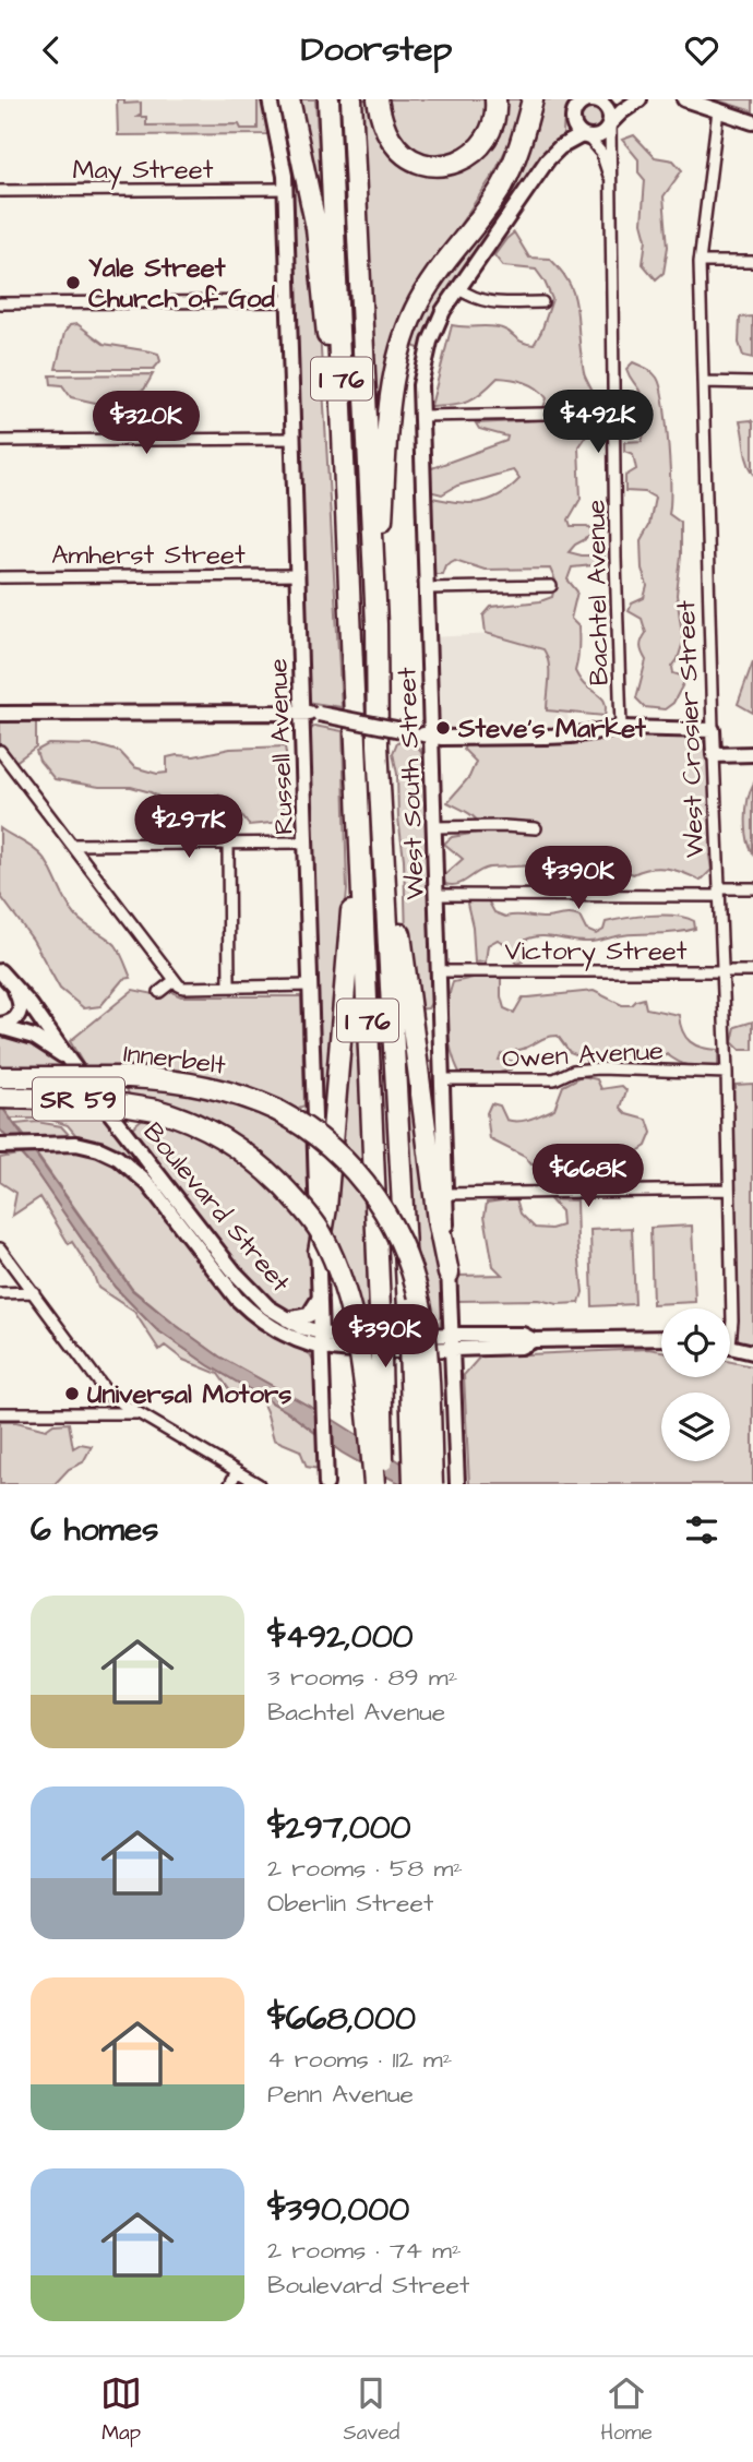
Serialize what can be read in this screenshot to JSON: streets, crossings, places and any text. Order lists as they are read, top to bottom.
{
  "streets": {
    "highway": ["I 76", "Innerbelt", "SR 59"],
    "main road": [
      "West Crosier Street",
      "Russell Avenue",
      "West South Street",
      "Boulevard Street"
    ],
    "street": [
      "May Street",
      "Amherst Street",
      "Bachtel Avenue",
      "Victory Street",
      "Owen Avenue"
    ]
  },
  "crossings": [
    ["May Street", "Russell Avenue"],
    ["Amherst Street", "Russell Avenue"],
    ["Bachtel Avenue", "West South Street"],
    ["West Crosier Street", "Victory Street"],
    ["West Crosier Street", "Owen Avenue"],
    ["Russell Avenue", "Boulevard Street"],
    ["West South Street", "Victory Street"],
    ["West South Street", "Owen Avenue"],
    ["West South Street", "Boulevard Street"]
  ],
  "places": ["Yale Street Church of God", "Steve's Market", "Universal Motors"],
  "page": {
    "header": "Doorstep",
    "price": [
      "$492K",
      "$320K",
      "$297K",
      "$390K",
      "$668K",
      "$390K"
    ],
    "heading": "6 homes",
    "list": [
      {
        "name": "$492,000",
        "note": "3 rooms · 89 m² · Bachtel Avenue"
      },
      {
        "name": "$297,000",
        "note": "2 rooms · 58 m² · Oberlin Street"
      },
      {
        "name": "$668,000",
        "note": "4 rooms · 112 m² · Penn Avenue"
      },
      {
        "name": "$390,000",
        "note": "2 rooms · 74 m² · Boulevard Street"
      }
    ],
    "tabs": ["Map", "Saved", "Home"]
  }
}
